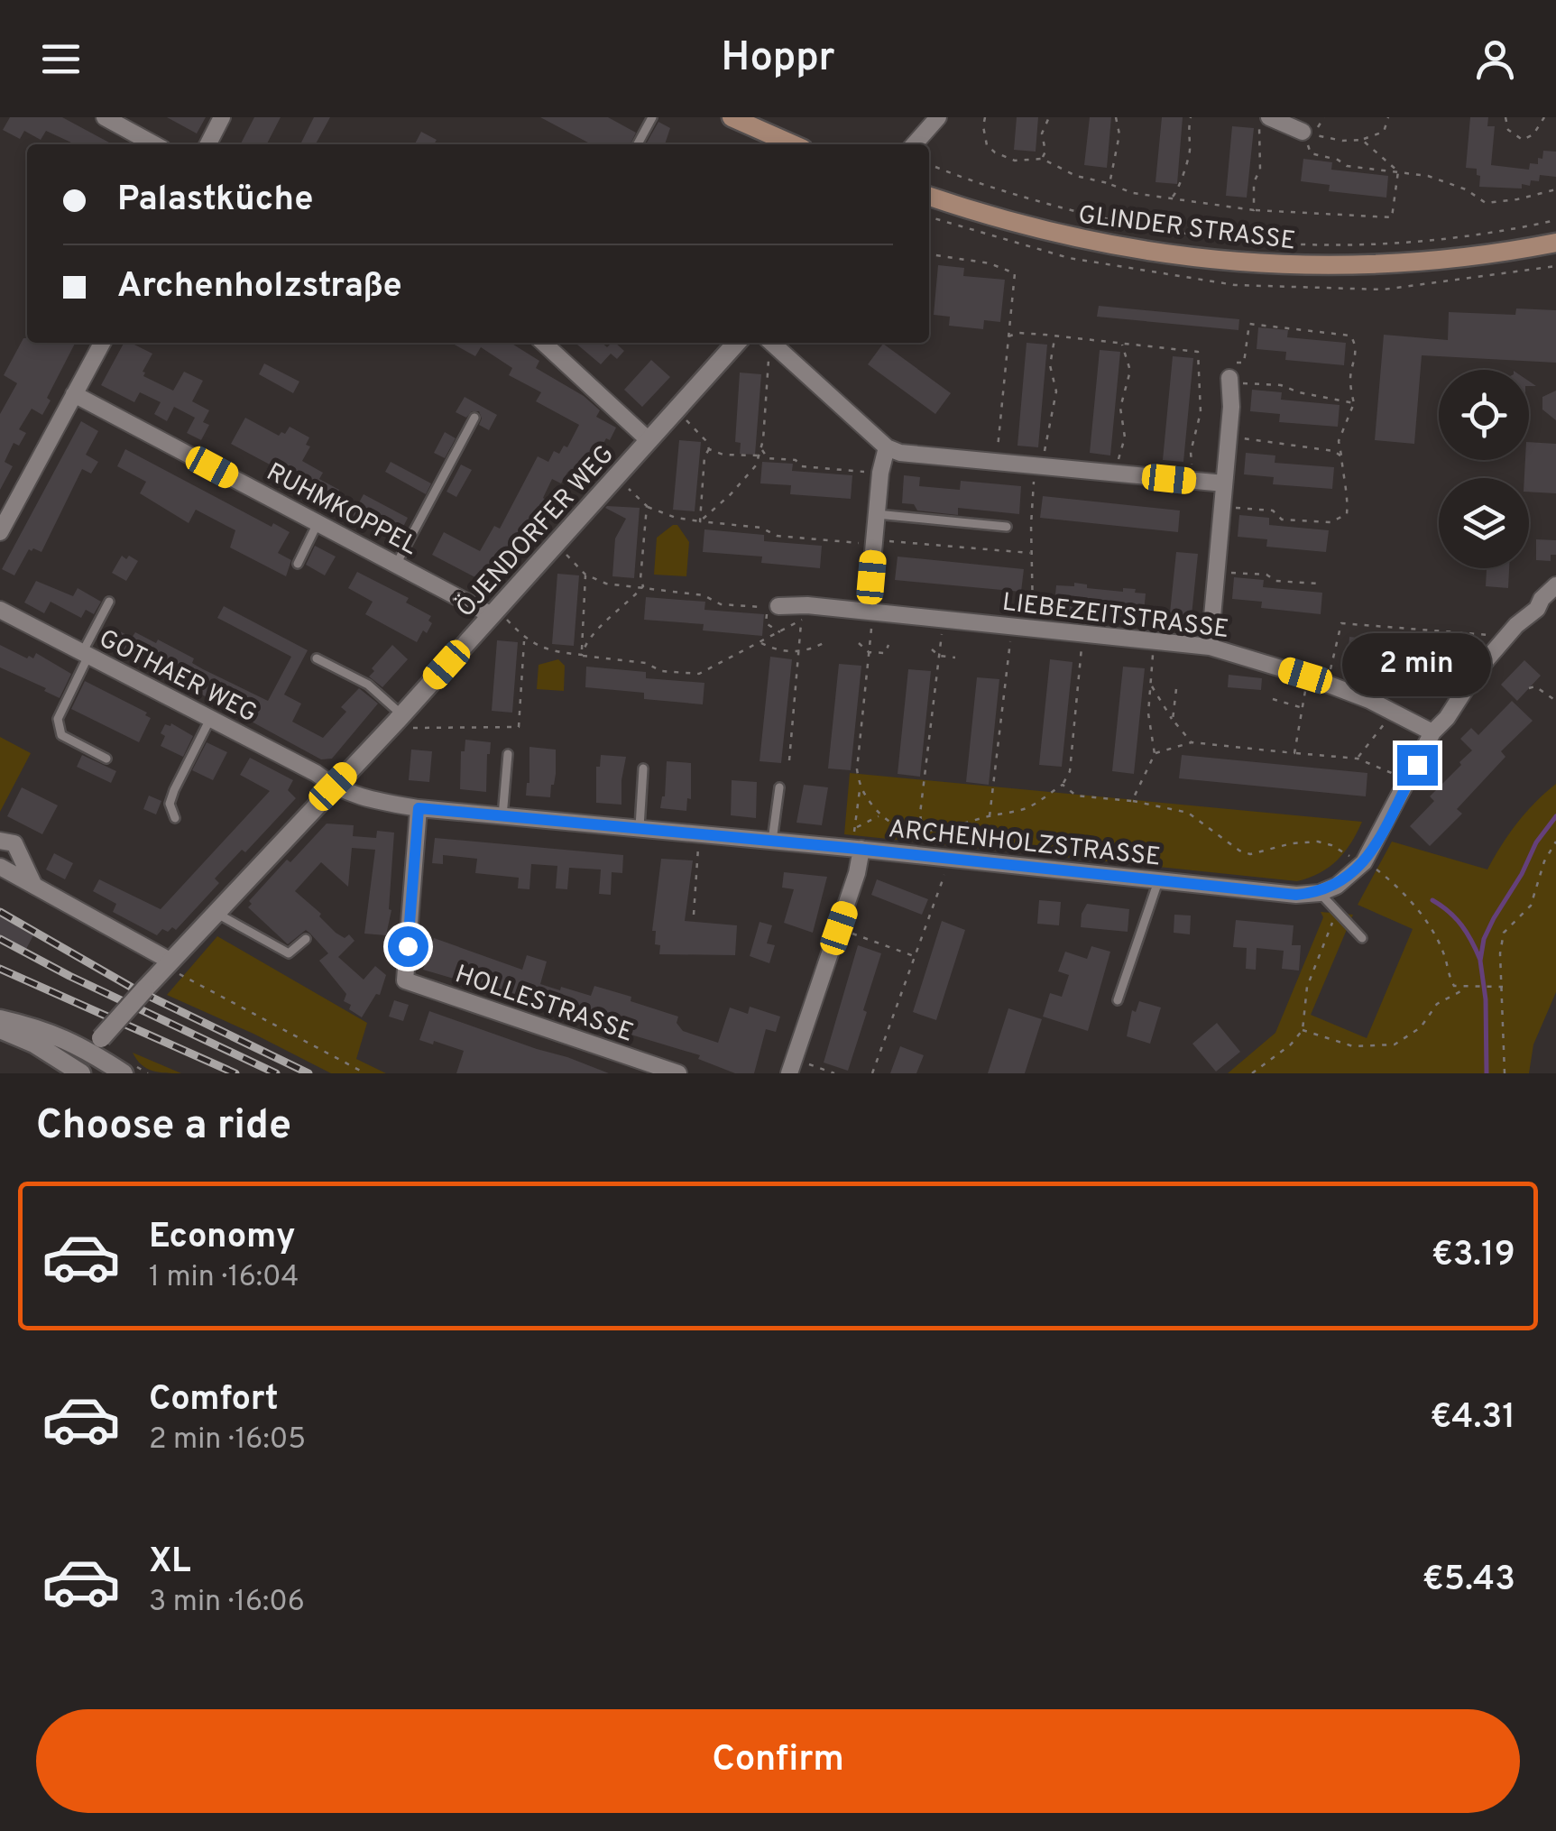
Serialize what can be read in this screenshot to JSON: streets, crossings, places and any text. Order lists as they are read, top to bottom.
{
  "streets": {
    "main road": ["GLINDER STRASSE"],
    "street": [
      "RUHMKOPPEL",
      "ÖJENDORFER WEG",
      "LIEBEZEITSTRASSE",
      "GOTHAER WEG",
      "ARCHENHOLZSTRASSE",
      "HOLLESTRASSE"
    ]
  },
  "crossings": [
    ["RUHMKOPPEL", "ÖJENDORFER WEG"],
    ["ÖJENDORFER WEG", "GOTHAER WEG"],
    ["ÖJENDORFER WEG", "ARCHENHOLZSTRASSE"],
    ["GOTHAER WEG", "ARCHENHOLZSTRASSE"],
    ["ARCHENHOLZSTRASSE", "HOLLESTRASSE"]
  ],
  "page": {
    "header": "Hoppr",
    "banner": ["Palastküche", "Archenholzstraße"],
    "bubble": "2 min",
    "heading": "Choose a ride",
    "list": [
      {
        "name": "Economy",
        "note": "1 min · 16:04",
        "value": "€3.19"
      },
      {
        "name": "Comfort",
        "note": "2 min · 16:05",
        "value": "€4.31"
      },
      {
        "name": "XL",
        "note": "3 min · 16:06",
        "value": "€5.43"
      }
    ],
    "buttons": "Confirm"
  }
}
